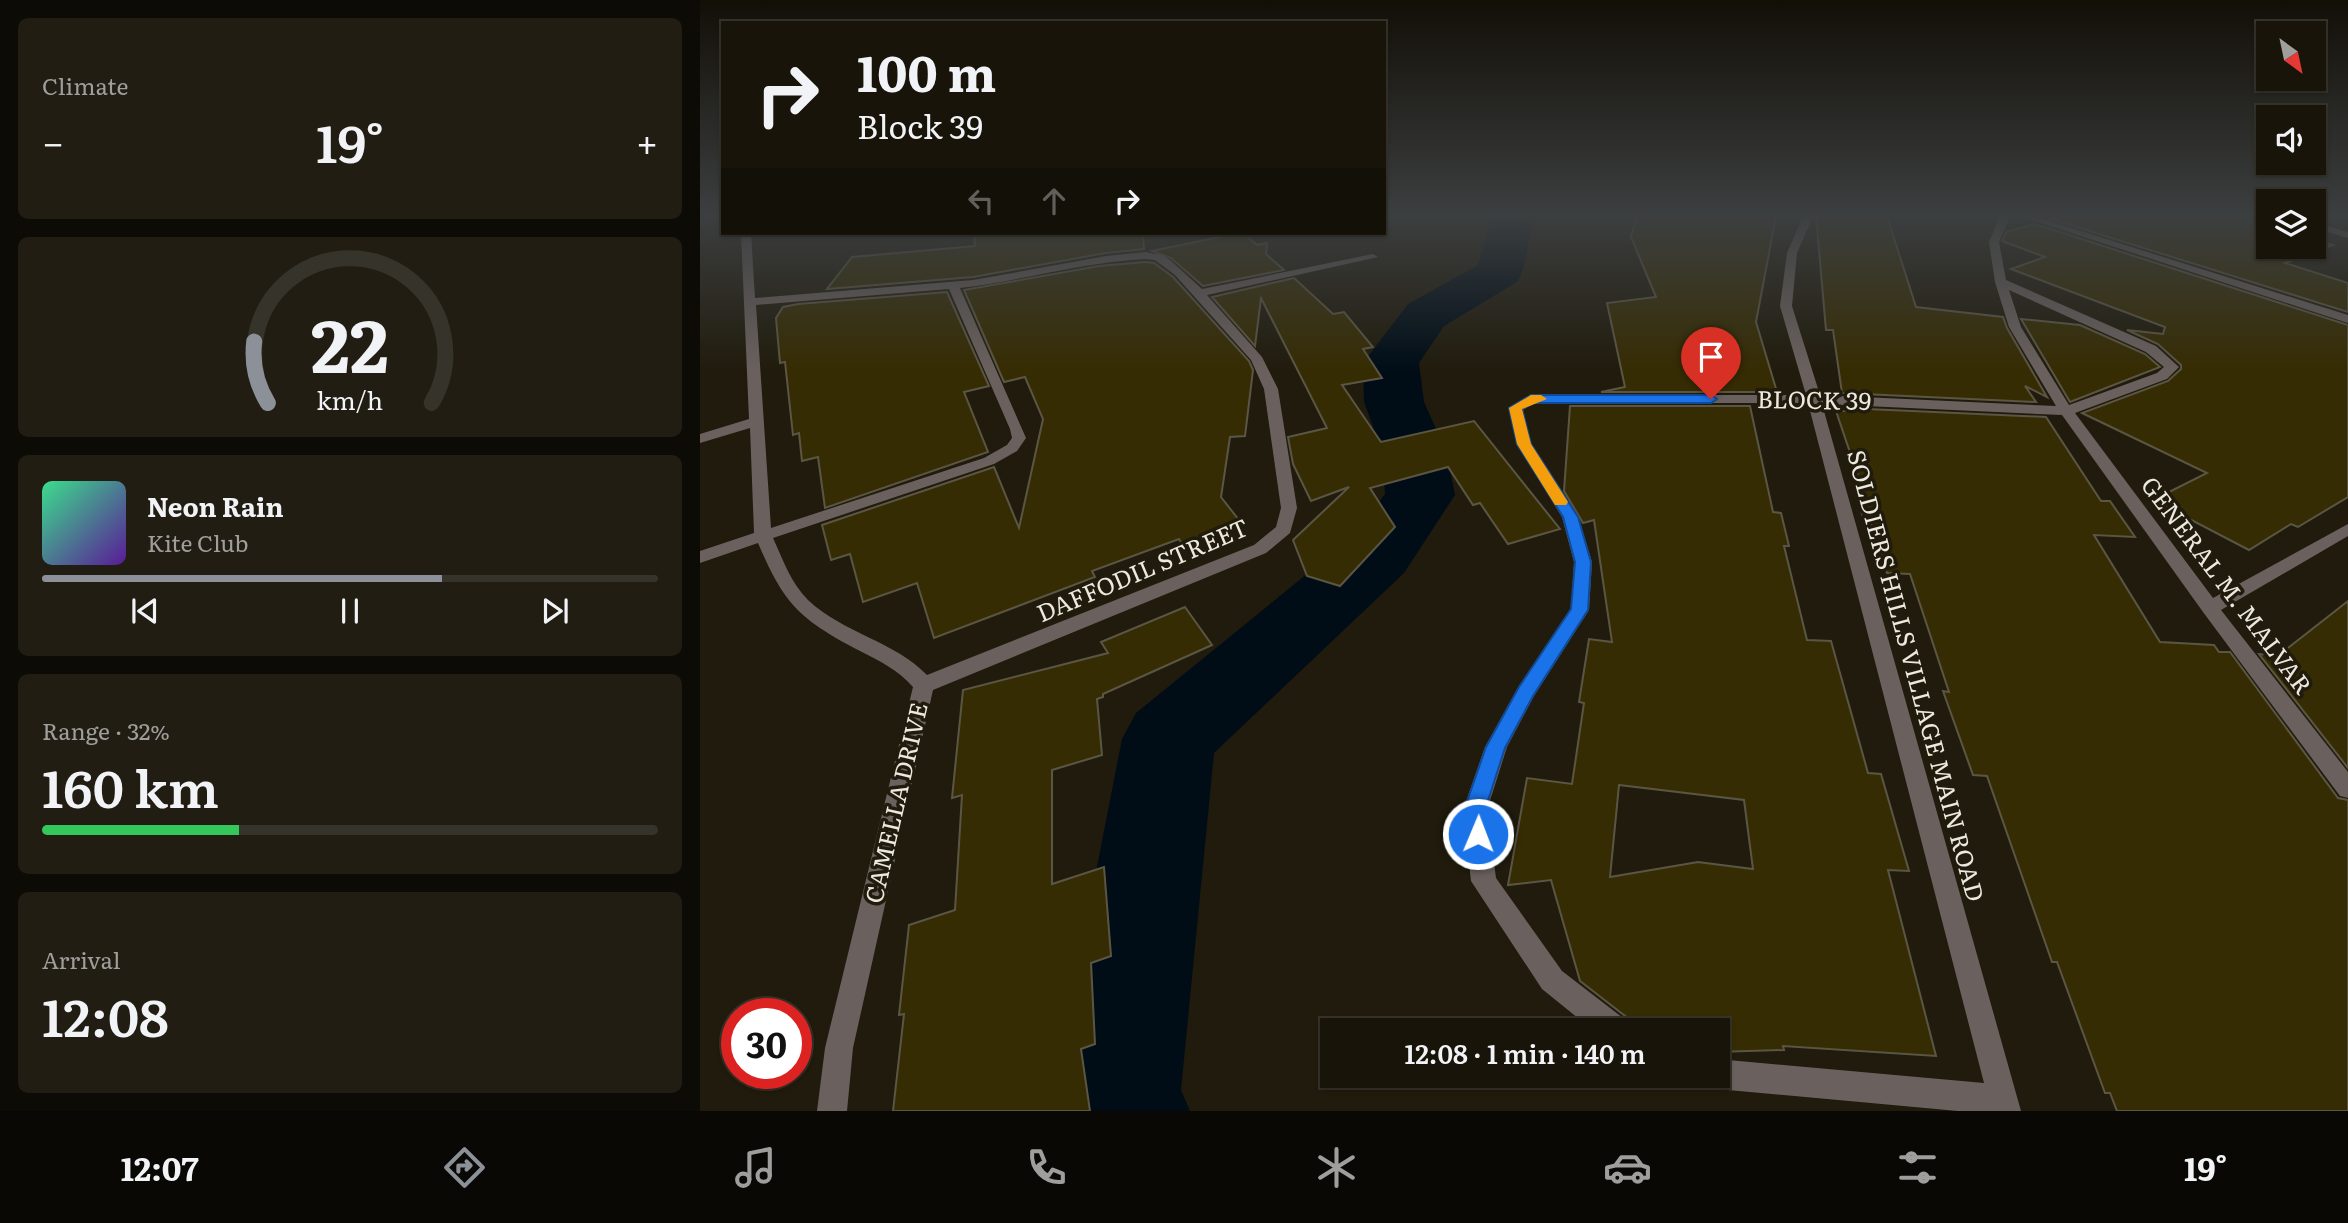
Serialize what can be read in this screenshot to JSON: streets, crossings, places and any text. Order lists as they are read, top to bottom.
{
  "streets": {
    "street": [
      "BLOCK 39",
      "DAFFODIL STREET",
      "GENERAL M. MALVAR",
      "SOLDIERS HILLS VILLAGE MAIN ROAD",
      "CAMELLA DRIVE"
    ]
  },
  "crossings": [
    ["BLOCK 39", "GENERAL M. MALVAR"],
    ["BLOCK 39", "SOLDIERS HILLS VILLAGE MAIN ROAD"],
    ["DAFFODIL STREET", "CAMELLA DRIVE"]
  ],
  "north": "bottom right",
  "page": {
    "tile": [
      "Climate",
      ["Range · 32%", "160 km"],
      ["Arrival", "12:08"]
    ],
    "turn": ["100 m", "Block 39"],
    "heat": ["−", "19°", "+"],
    "song": ["Neon Rain", "Kite Club"],
    "limit": "30",
    "trip": "12:08 · 1 min · 140 m",
    "tabs": ["12:07", "19°"],
    "gauge": ["22", "km/h"]
  }
}
